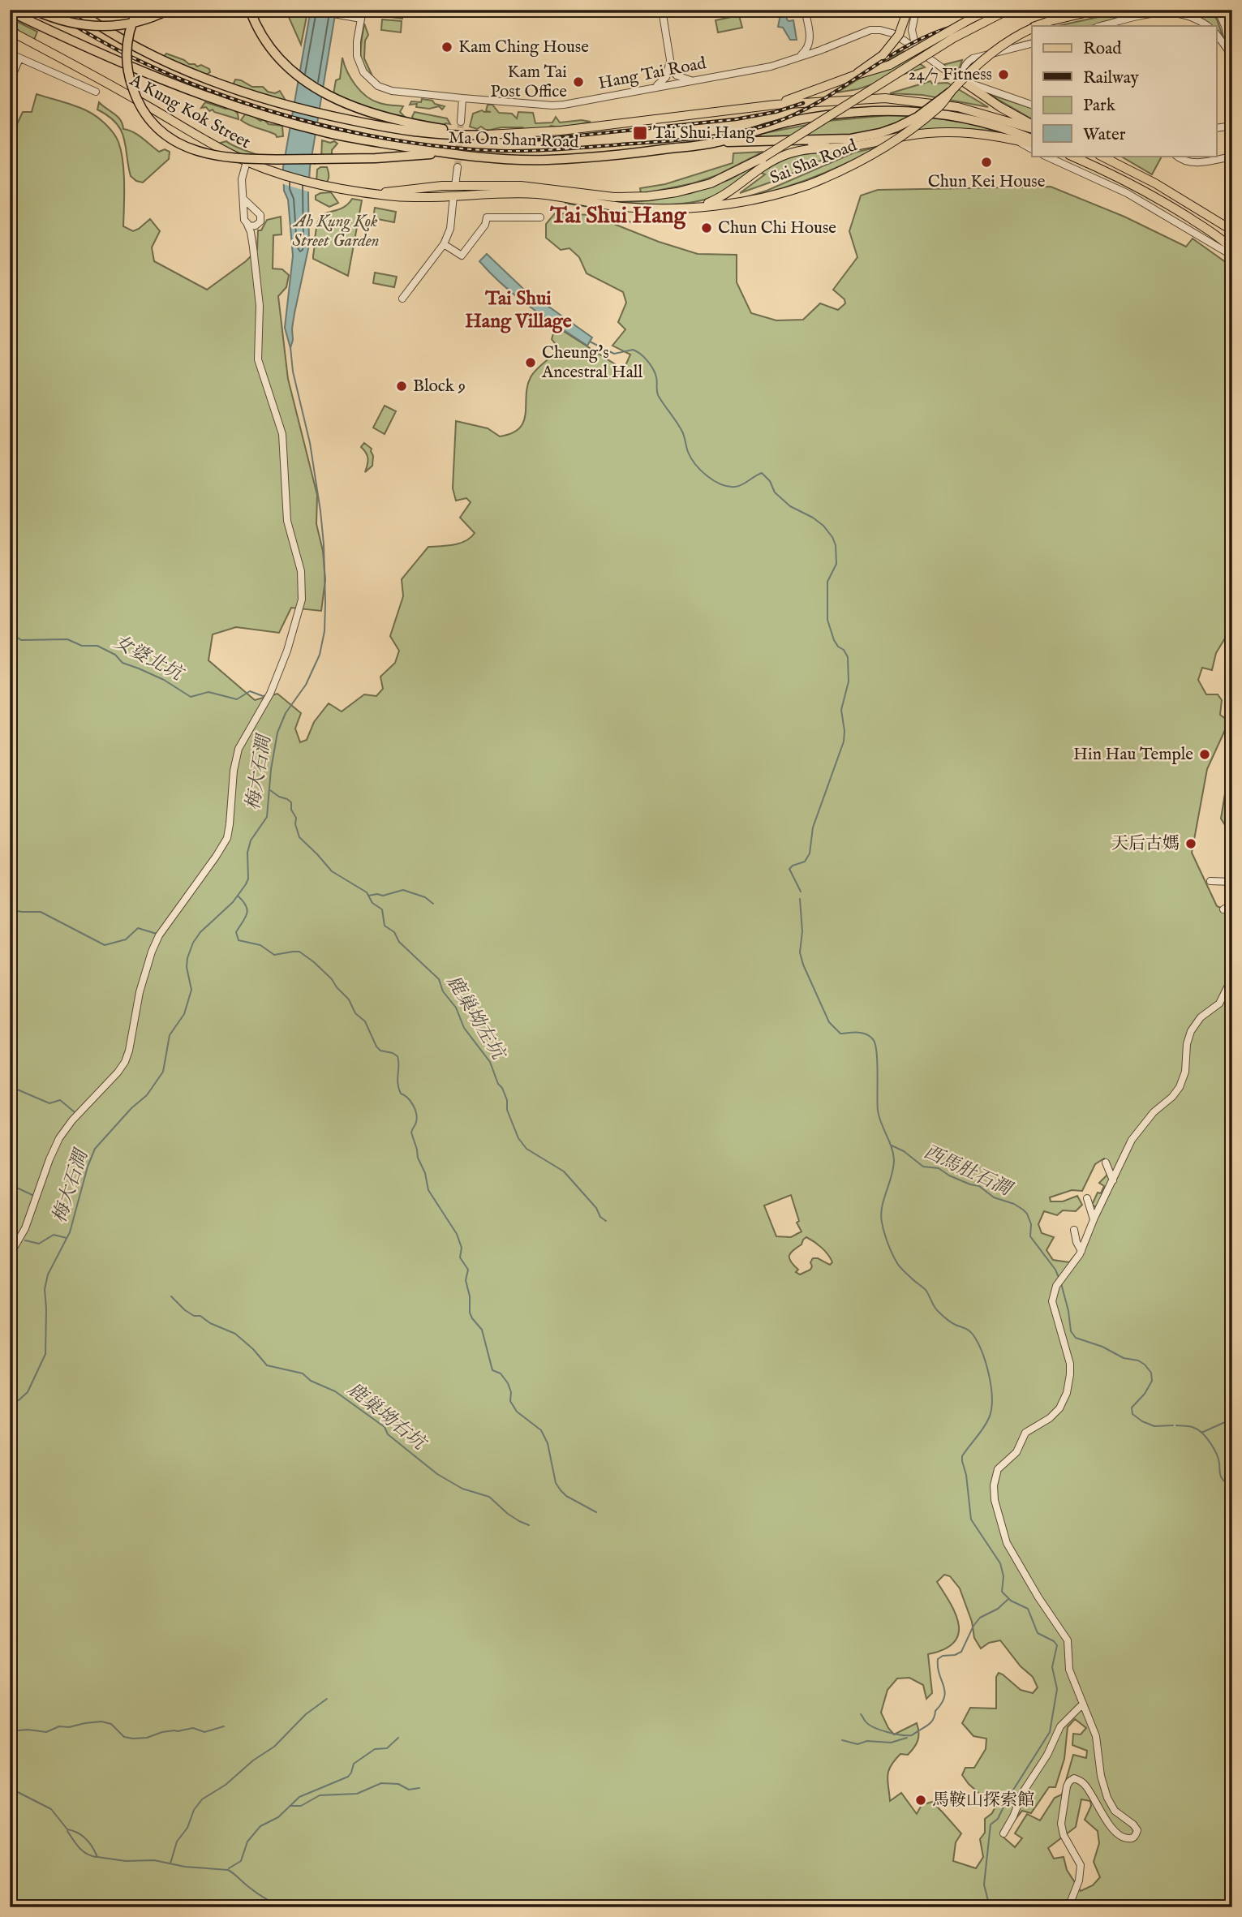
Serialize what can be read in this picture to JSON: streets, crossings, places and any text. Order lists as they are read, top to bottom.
{
  "streets": {
    "highway": ["Ma On Shan Road"],
    "main road": ["A Kung Kok Street", "Sai Sha Road"],
    "street": ["Hang Tai Road"]
  },
  "crossings": [
    ["A Kung Kok Street", "Sai Sha Road"]
  ],
  "districts": ["Tai Shui Hang", "Tai Shui Hang Village"],
  "water": [
    "女婆北坑",
    "梅大石澗",
    "鹿巢坳左坑",
    "西馬肚石澗",
    "鹿巢坳右坑"
  ],
  "parks": ["Ah Kung Kok Street Garden"],
  "places": {
    "other": [
      "Kam Ching House",
      "24/7 Fitness",
      "Kam Tai Post Office",
      "Chun Kei House",
      "Chun Chi House",
      "Cheung's Ancestral Hall",
      "Block 9",
      "Hin Hau Temple",
      "天后古媽",
      "馬鞍山探索館"
    ],
    "transit": ["Tai Shui Hang"]
  },
  "legend": [
    "Road",
    "Railway",
    "Park",
    "Water"
  ]
}
